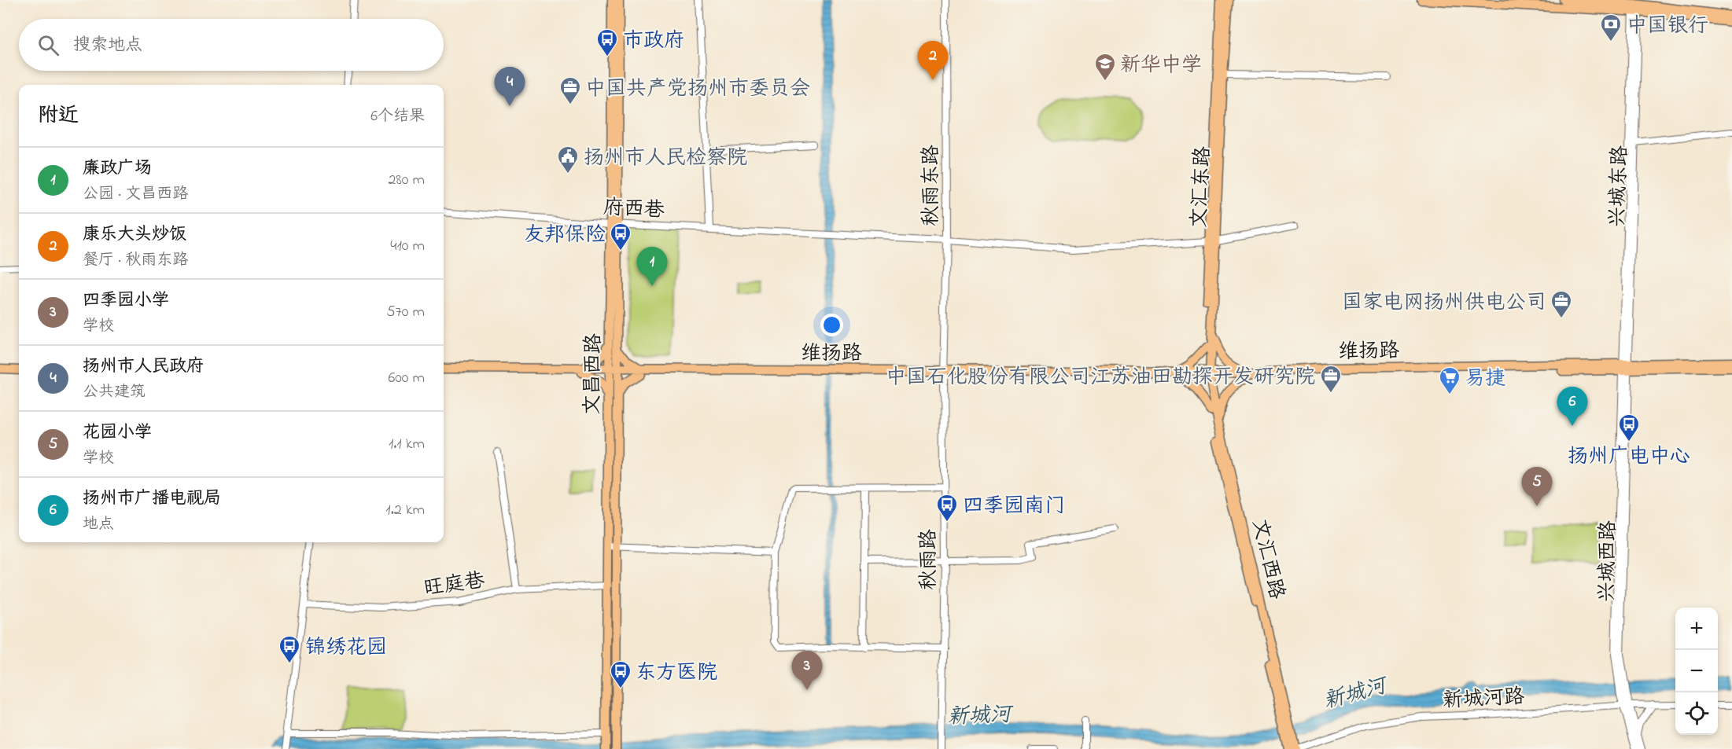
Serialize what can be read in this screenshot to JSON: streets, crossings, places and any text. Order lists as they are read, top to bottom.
{
  "streets": {
    "main road": [
      "文汇东路",
      "维扬路",
      "文昌西路",
      "文汇西路"
    ],
    "street": [
      "秋雨东路",
      "兴城东路",
      "府西巷",
      "秋雨路",
      "兴城西路",
      "旺庭巷",
      "新城河路"
    ]
  },
  "crossings": [
    ["秋雨东路", "府西巷"],
    ["秋雨东路", "维扬路"],
    ["秋雨东路", "秋雨路"],
    ["兴城东路", "维扬路"],
    ["兴城东路", "兴城西路"],
    ["文汇东路", "府西巷"],
    ["文汇东路", "维扬路"],
    ["文汇东路", "文汇西路"],
    ["府西巷", "文昌西路"],
    ["维扬路", "文昌西路"],
    ["维扬路", "文汇西路"],
    ["维扬路", "秋雨路"],
    ["维扬路", "兴城西路"],
    ["文昌西路", "旺庭巷"],
    ["文汇西路", "新城河路"],
    ["兴城西路", "新城河路"]
  ],
  "water": ["新城河"],
  "places": {
    "bank": ["中国银行"],
    "bus stop": [
      "市政府",
      "友邦保险",
      "扬州广电中心",
      "四季园南门",
      "锦绣花园",
      "东方医院"
    ],
    "school or university": ["新华中学"],
    "office": ["中国共产党扬州市委员会", "国家电网扬州供电公司", "中国石化股份有限公司江苏油田勘探开发研究院"],
    "public building": ["扬州市人民检察院"],
    "supermarket": ["易捷"]
  },
  "page": {
    "search": "搜索地点",
    "pins": [
      "2",
      "4",
      "1",
      "6",
      "5",
      "3"
    ],
    "heading": ["附近", "6个结果"],
    "list": [
      {
        "mark": "1",
        "name": "廉政广场",
        "note": "公园 · 文昌西路",
        "value": "280 m"
      },
      {
        "mark": "2",
        "name": "康乐大头炒饭",
        "note": "餐厅 · 秋雨东路",
        "value": "410 m"
      },
      {
        "mark": "3",
        "name": "四季园小学",
        "note": "学校",
        "value": "570 m"
      },
      {
        "mark": "4",
        "name": "扬州市人民政府",
        "note": "公共建筑",
        "value": "600 m"
      },
      {
        "mark": "5",
        "name": "花园小学",
        "note": "学校",
        "value": "1.1 km"
      },
      {
        "mark": "6",
        "name": "扬州市广播电视局",
        "note": "地点",
        "value": "1.2 km"
      }
    ],
    "map_buttons": ["+", "−"]
  }
}
